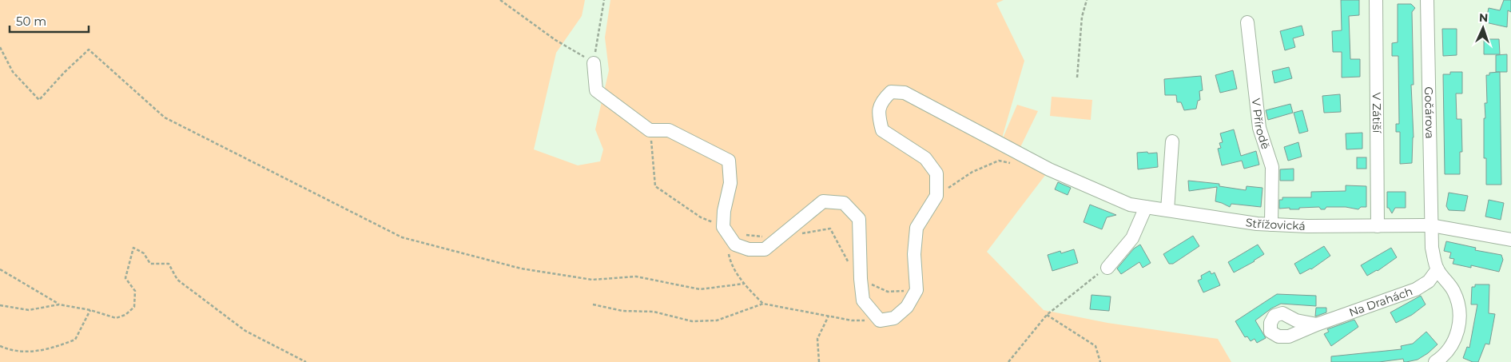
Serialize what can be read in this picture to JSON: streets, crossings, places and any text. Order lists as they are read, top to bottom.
{
  "streets": {
    "street": [
      "V Zátiší",
      "Gočárova",
      "V Přírodě",
      "Střížovická",
      "Na Drahách"
    ]
  },
  "crossings": [
    ["V Zátiší", "Střížovická"],
    ["Gočárova", "Střížovická"],
    ["V Přírodě", "Střížovická"]
  ],
  "scale_bar": "50 m",
  "north": "top"
}
